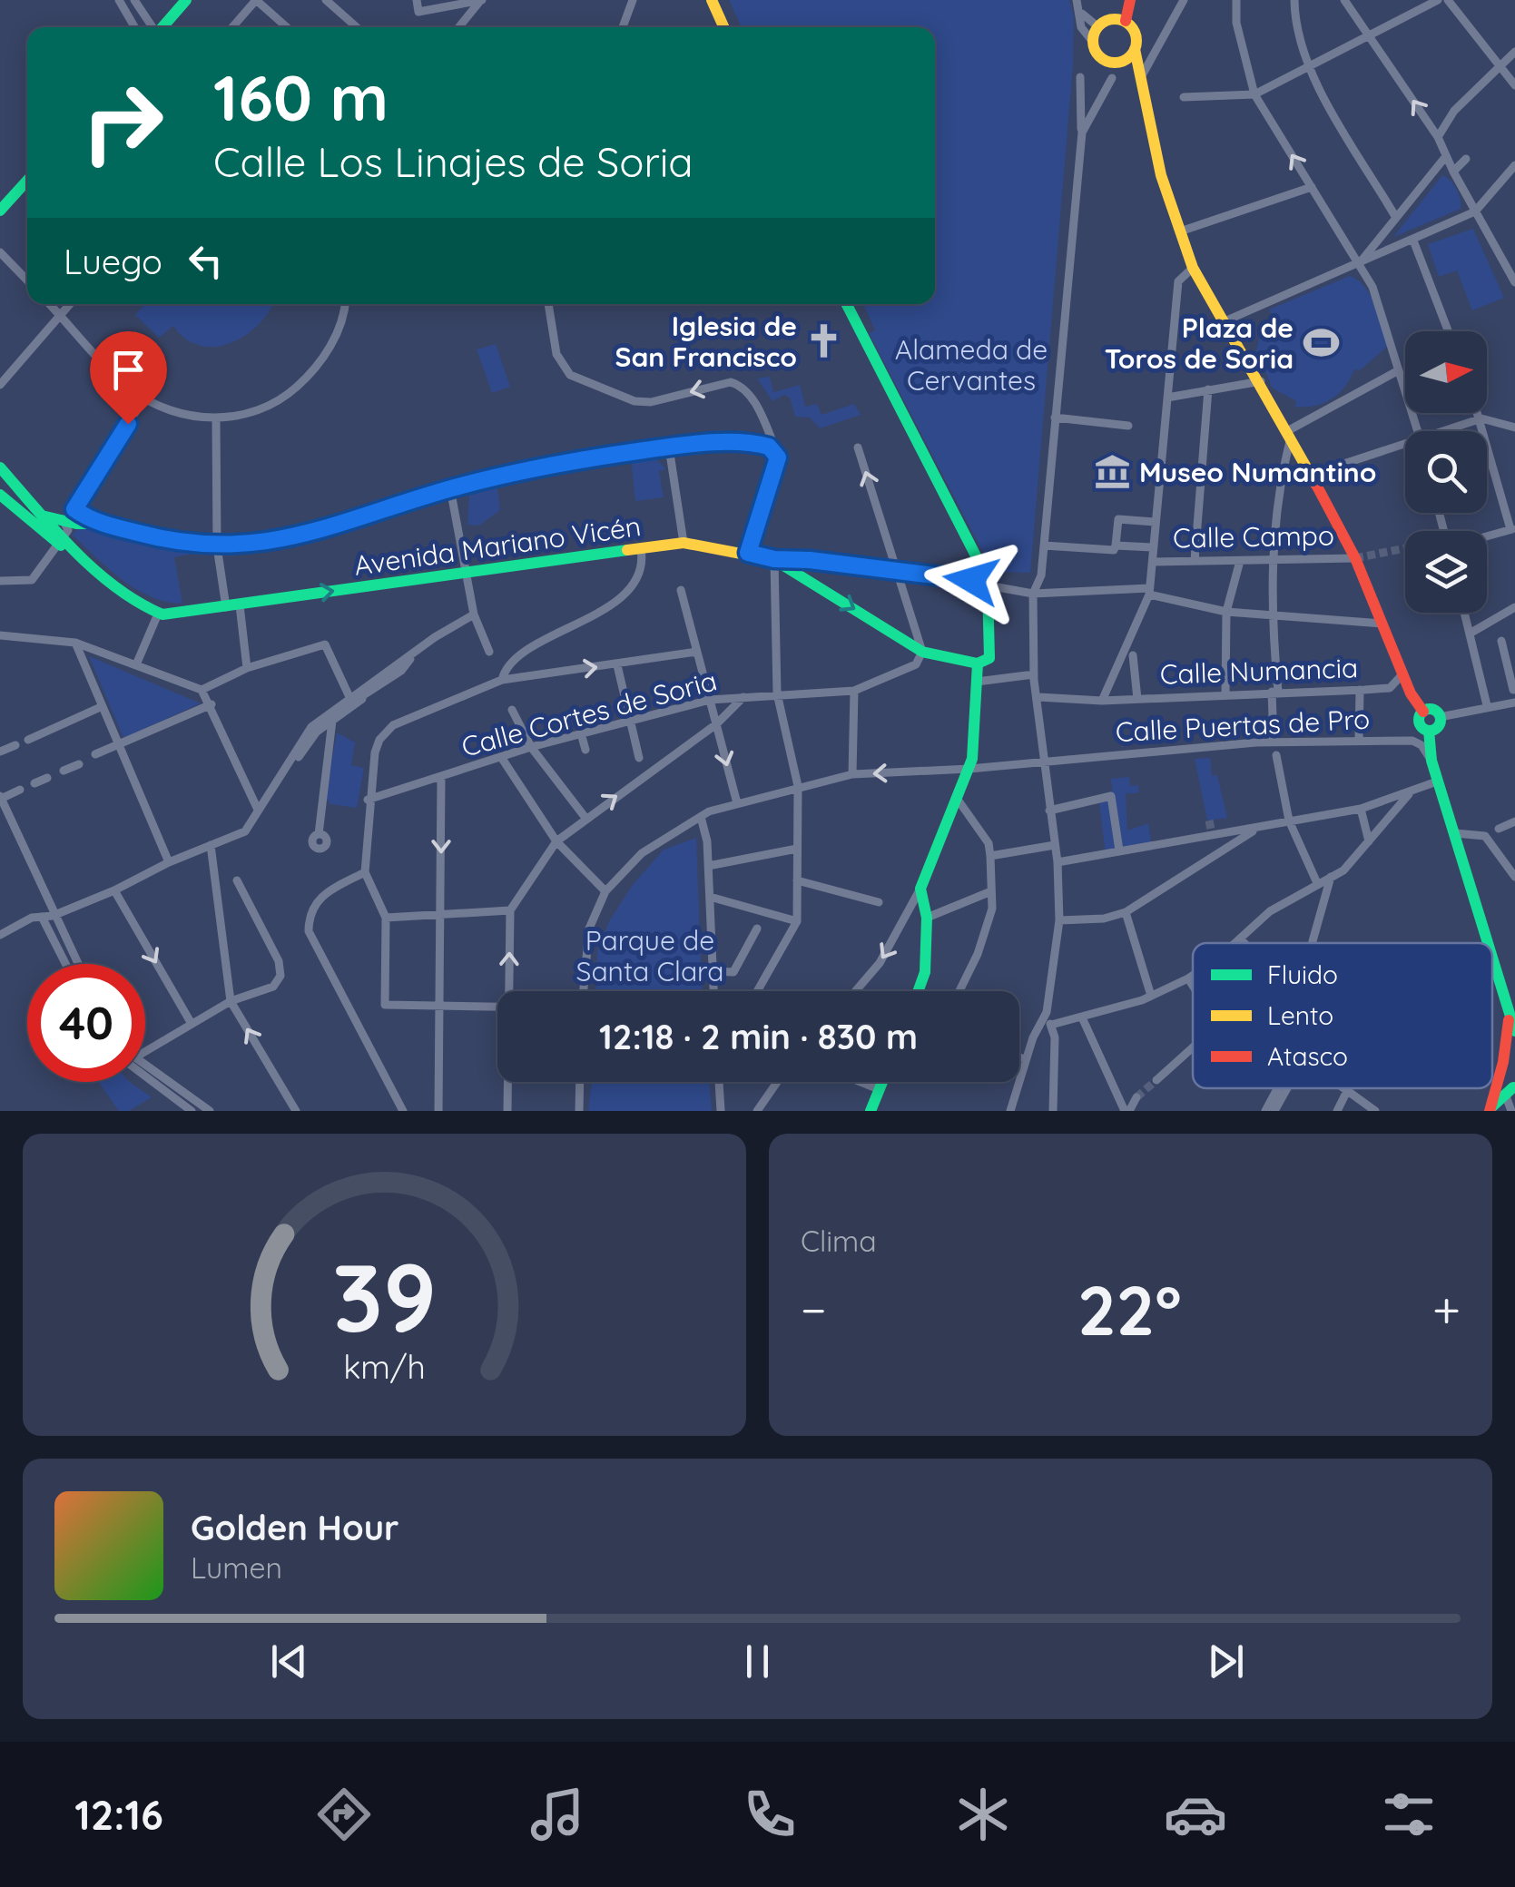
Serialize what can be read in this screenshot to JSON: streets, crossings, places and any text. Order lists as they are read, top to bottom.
{
  "streets": {
    "street": [
      "Calle Campo",
      "Avenida Mariano Vicén",
      "Calle Numancia",
      "Calle Cortes de Soria",
      "Calle Puertas de Pro"
    ]
  },
  "parks": ["Alameda de Cervantes", "Parque de Santa Clara"],
  "places": {
    "church": ["Iglesia de San Francisco"],
    "sports": ["Plaza de Toros de Soria"],
    "museum": ["Museo Numantino"]
  },
  "legend": ["Fluido", "Lento", "Atasco"],
  "north": "right",
  "page": {
    "turn": ["160 m", "Calle Los Linajes de Soria"],
    "then": "Luego",
    "limit": "40",
    "trip": "12:18 · 2 min · 830 m",
    "tile": "Clima",
    "heat": ["−", "22°", "+"],
    "song": ["Golden Hour", "Lumen"],
    "tabs": "12:16",
    "gauge": ["39", "km/h"]
  }
}
